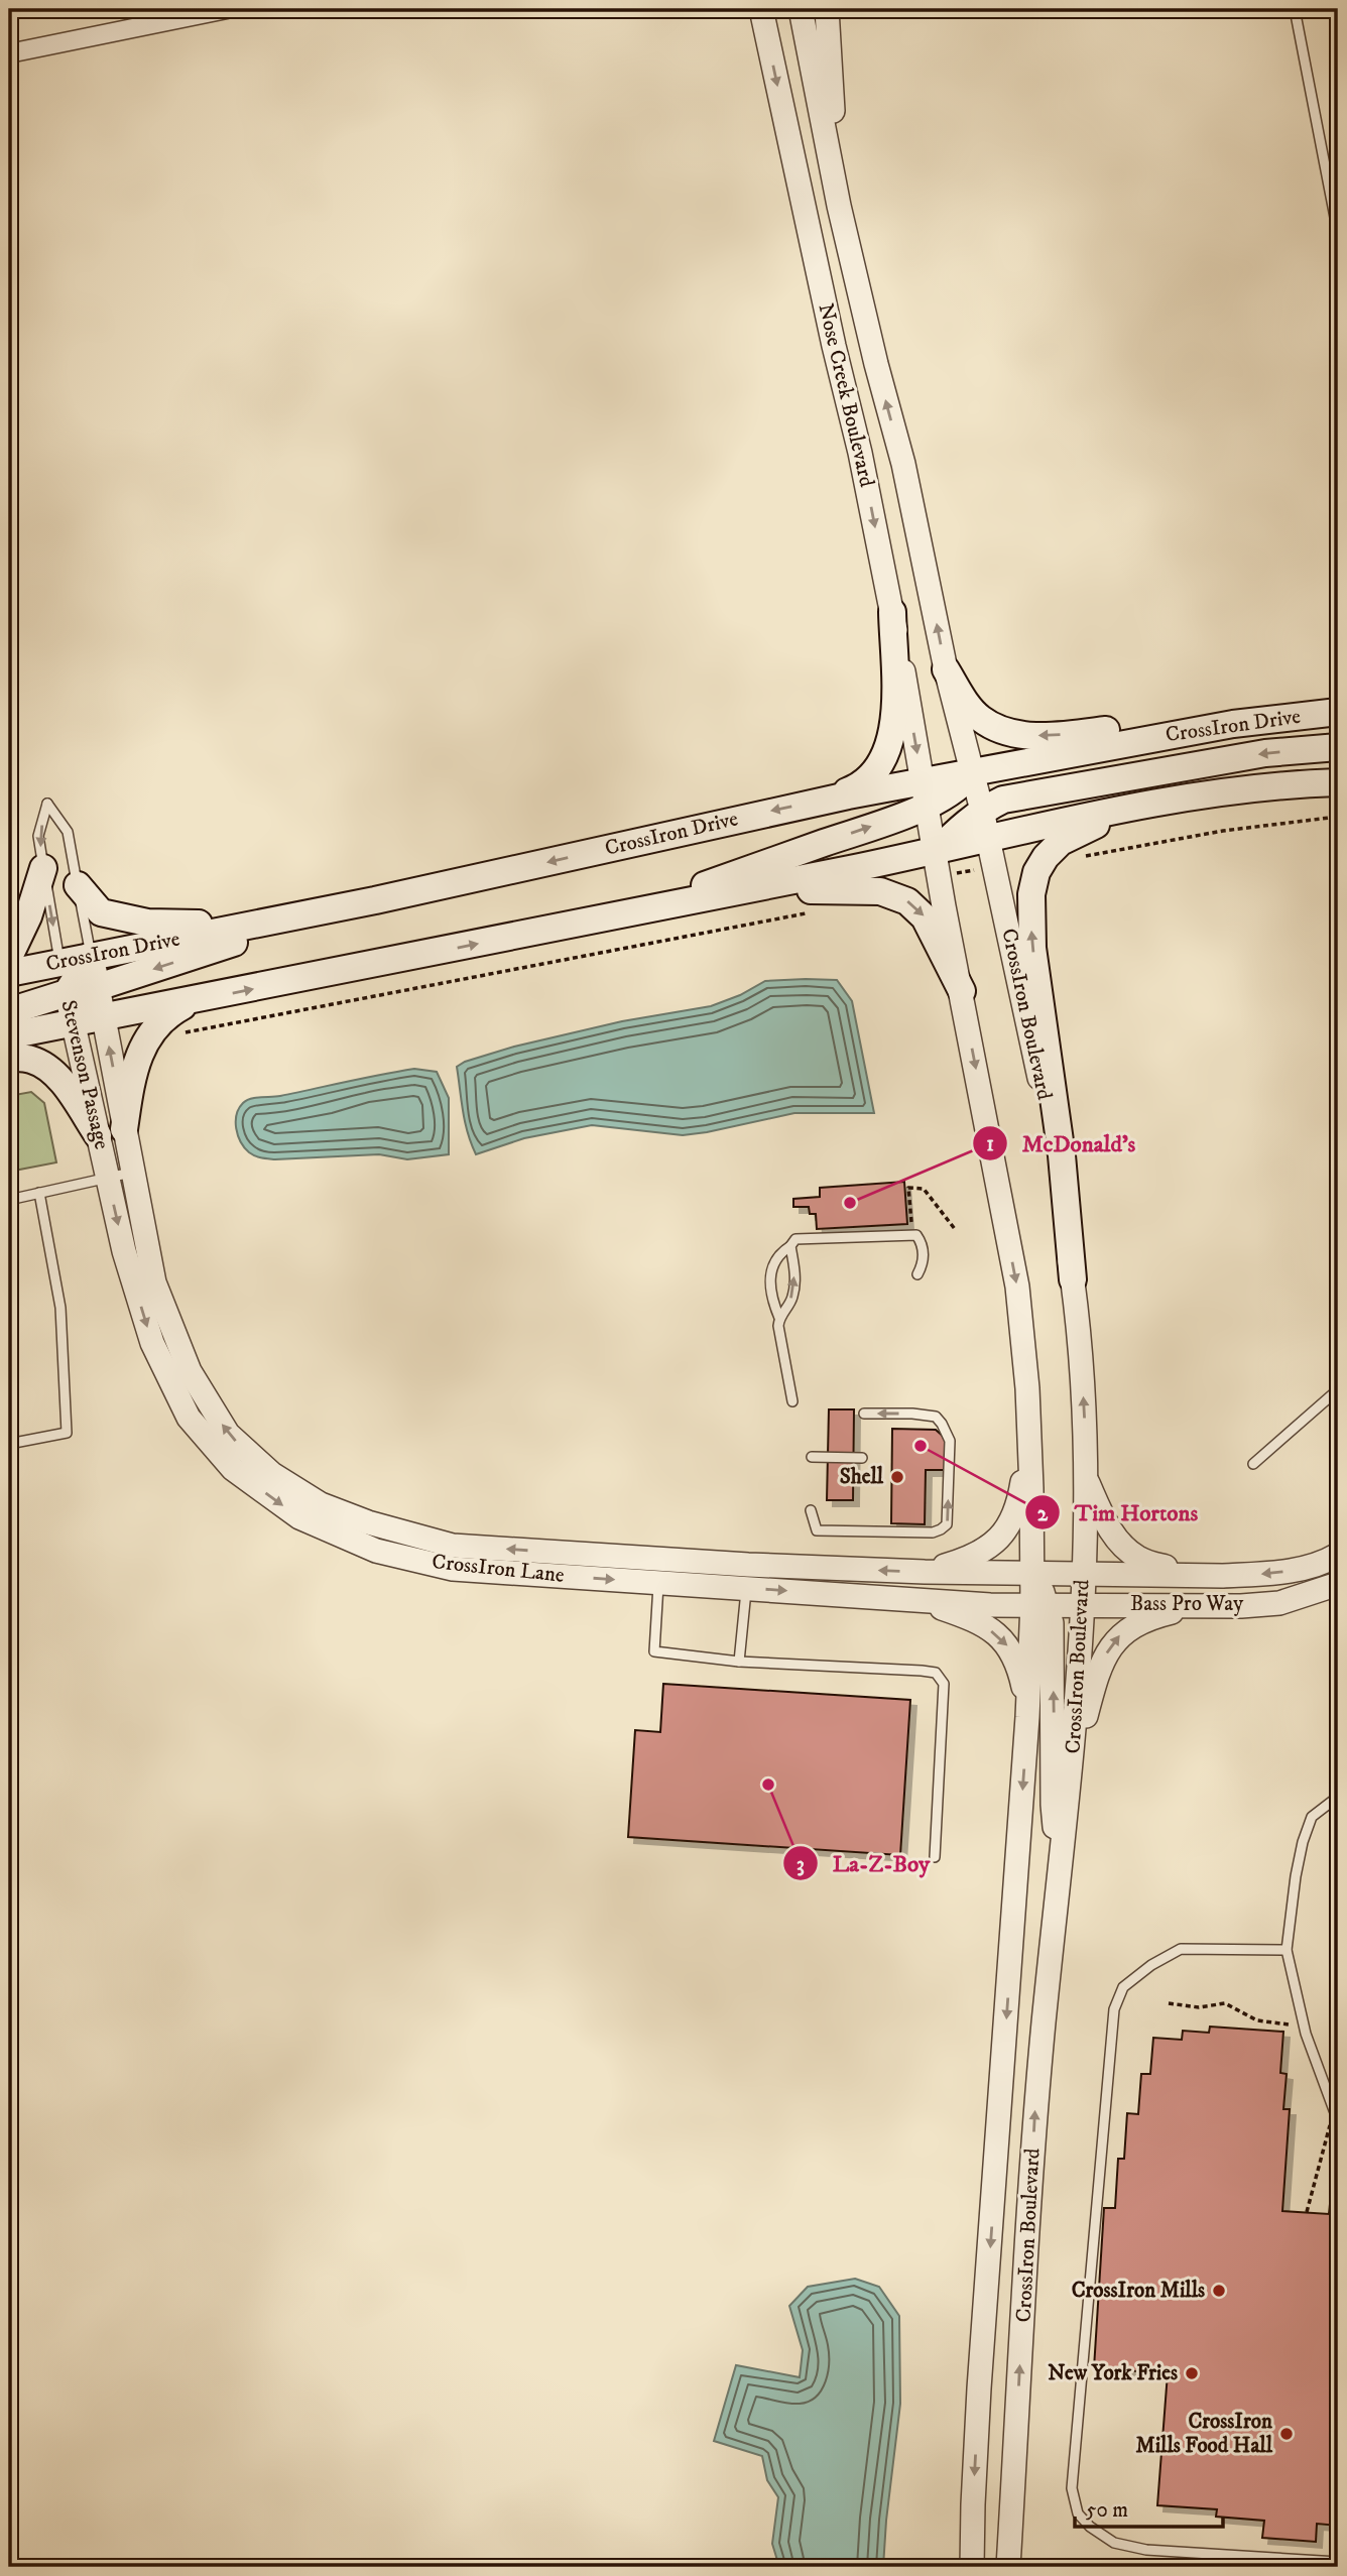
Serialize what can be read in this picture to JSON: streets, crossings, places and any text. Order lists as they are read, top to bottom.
{
  "streets": {
    "main road": ["CrossIron Drive"],
    "street": [
      "Nose Creek Boulevard",
      "CrossIron Boulevard",
      "Stevenson Passage",
      "CrossIron Lane",
      "Bass Pro Way"
    ]
  },
  "crossings": [
    ["Nose Creek Boulevard", "CrossIron Drive"],
    ["Nose Creek Boulevard", "CrossIron Boulevard"],
    ["CrossIron Drive", "CrossIron Boulevard"],
    ["CrossIron Drive", "Stevenson Passage"],
    ["CrossIron Boulevard", "CrossIron Lane"],
    ["CrossIron Boulevard", "Bass Pro Way"],
    ["Stevenson Passage", "CrossIron Lane"],
    ["CrossIron Lane", "Bass Pro Way"]
  ],
  "places": [
    "McDonald's",
    "Tim Hortons",
    "Shell",
    "La-Z-Boy",
    "CrossIron Mills",
    "New York Fries",
    "CrossIron Mills Food Hall"
  ],
  "scale_bar": "50 m"
}
